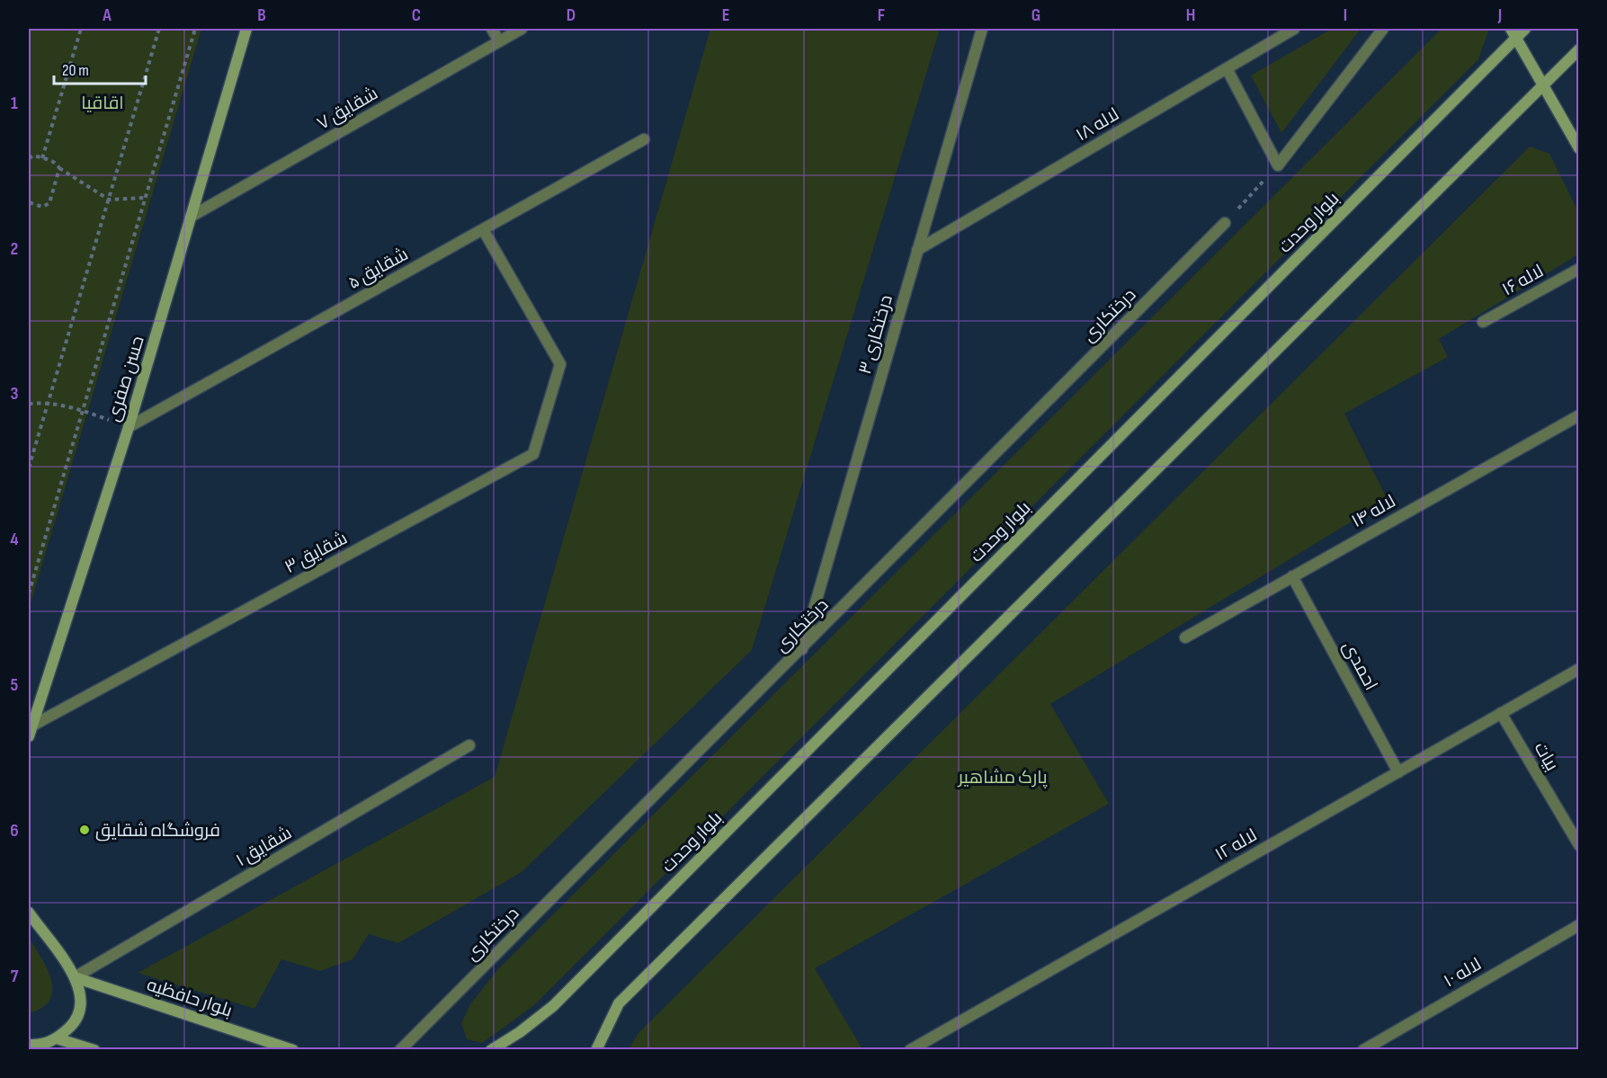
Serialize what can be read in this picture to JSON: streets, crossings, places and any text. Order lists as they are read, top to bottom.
{
  "streets": {
    "street": [
      "شقایق ۷",
      "لاله ۱۸",
      "بلوار وحدت",
      "شقایق ۵",
      "لاله ۱۶",
      "درختکاری",
      "درختکاری ۳",
      "حسن صفری",
      "لاله ۱۴",
      "شقایق ۳",
      "احمدی",
      "بیات",
      "لاله ۱۲",
      "شقایق ۱",
      "لاله ۱۰",
      "بلوار حافظیه"
    ]
  },
  "crossings": [
    ["شقایق ۷", "حسن صفری"],
    ["لاله ۱۸", "درختکاری ۳"],
    ["شقایق ۵", "حسن صفری"],
    ["شقایق ۵", "شقایق ۳"],
    ["درختکاری", "درختکاری ۳"],
    ["حسن صفری", "شقایق ۳"],
    ["لاله ۱۴", "احمدی"],
    ["احمدی", "لاله ۱۲"],
    ["بیات", "لاله ۱۲"],
    ["شقایق ۱", "بلوار حافظیه"]
  ],
  "parks": ["اقاقیا", "پارک مشاهیر"],
  "places": ["فروشگاه شقایق"],
  "scale_bar": "20 m",
  "grid": {
    "columns": [
      "A",
      "B",
      "C",
      "D",
      "E",
      "F",
      "G",
      "H",
      "I",
      "J"
    ],
    "rows": [
      "1",
      "2",
      "3",
      "4",
      "5",
      "6",
      "7"
    ]
  }
}
